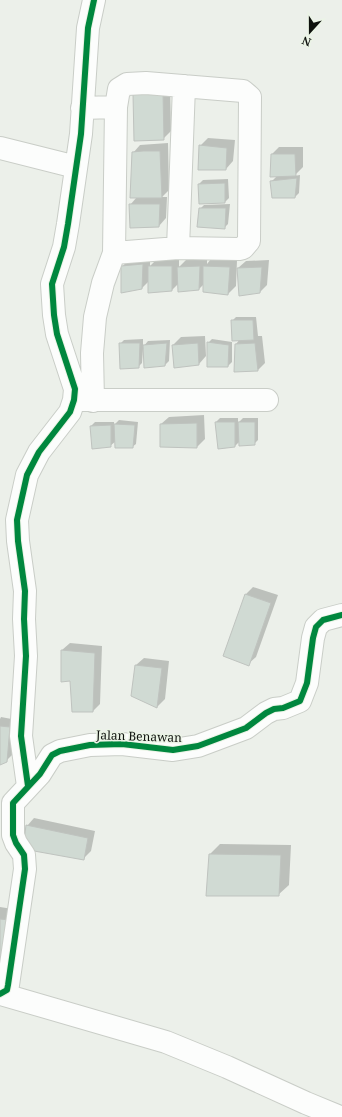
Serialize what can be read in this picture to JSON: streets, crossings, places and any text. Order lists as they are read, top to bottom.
{
  "streets": {
    "street": ["Jalan Benawan"]
  },
  "north": "bottom"
}
